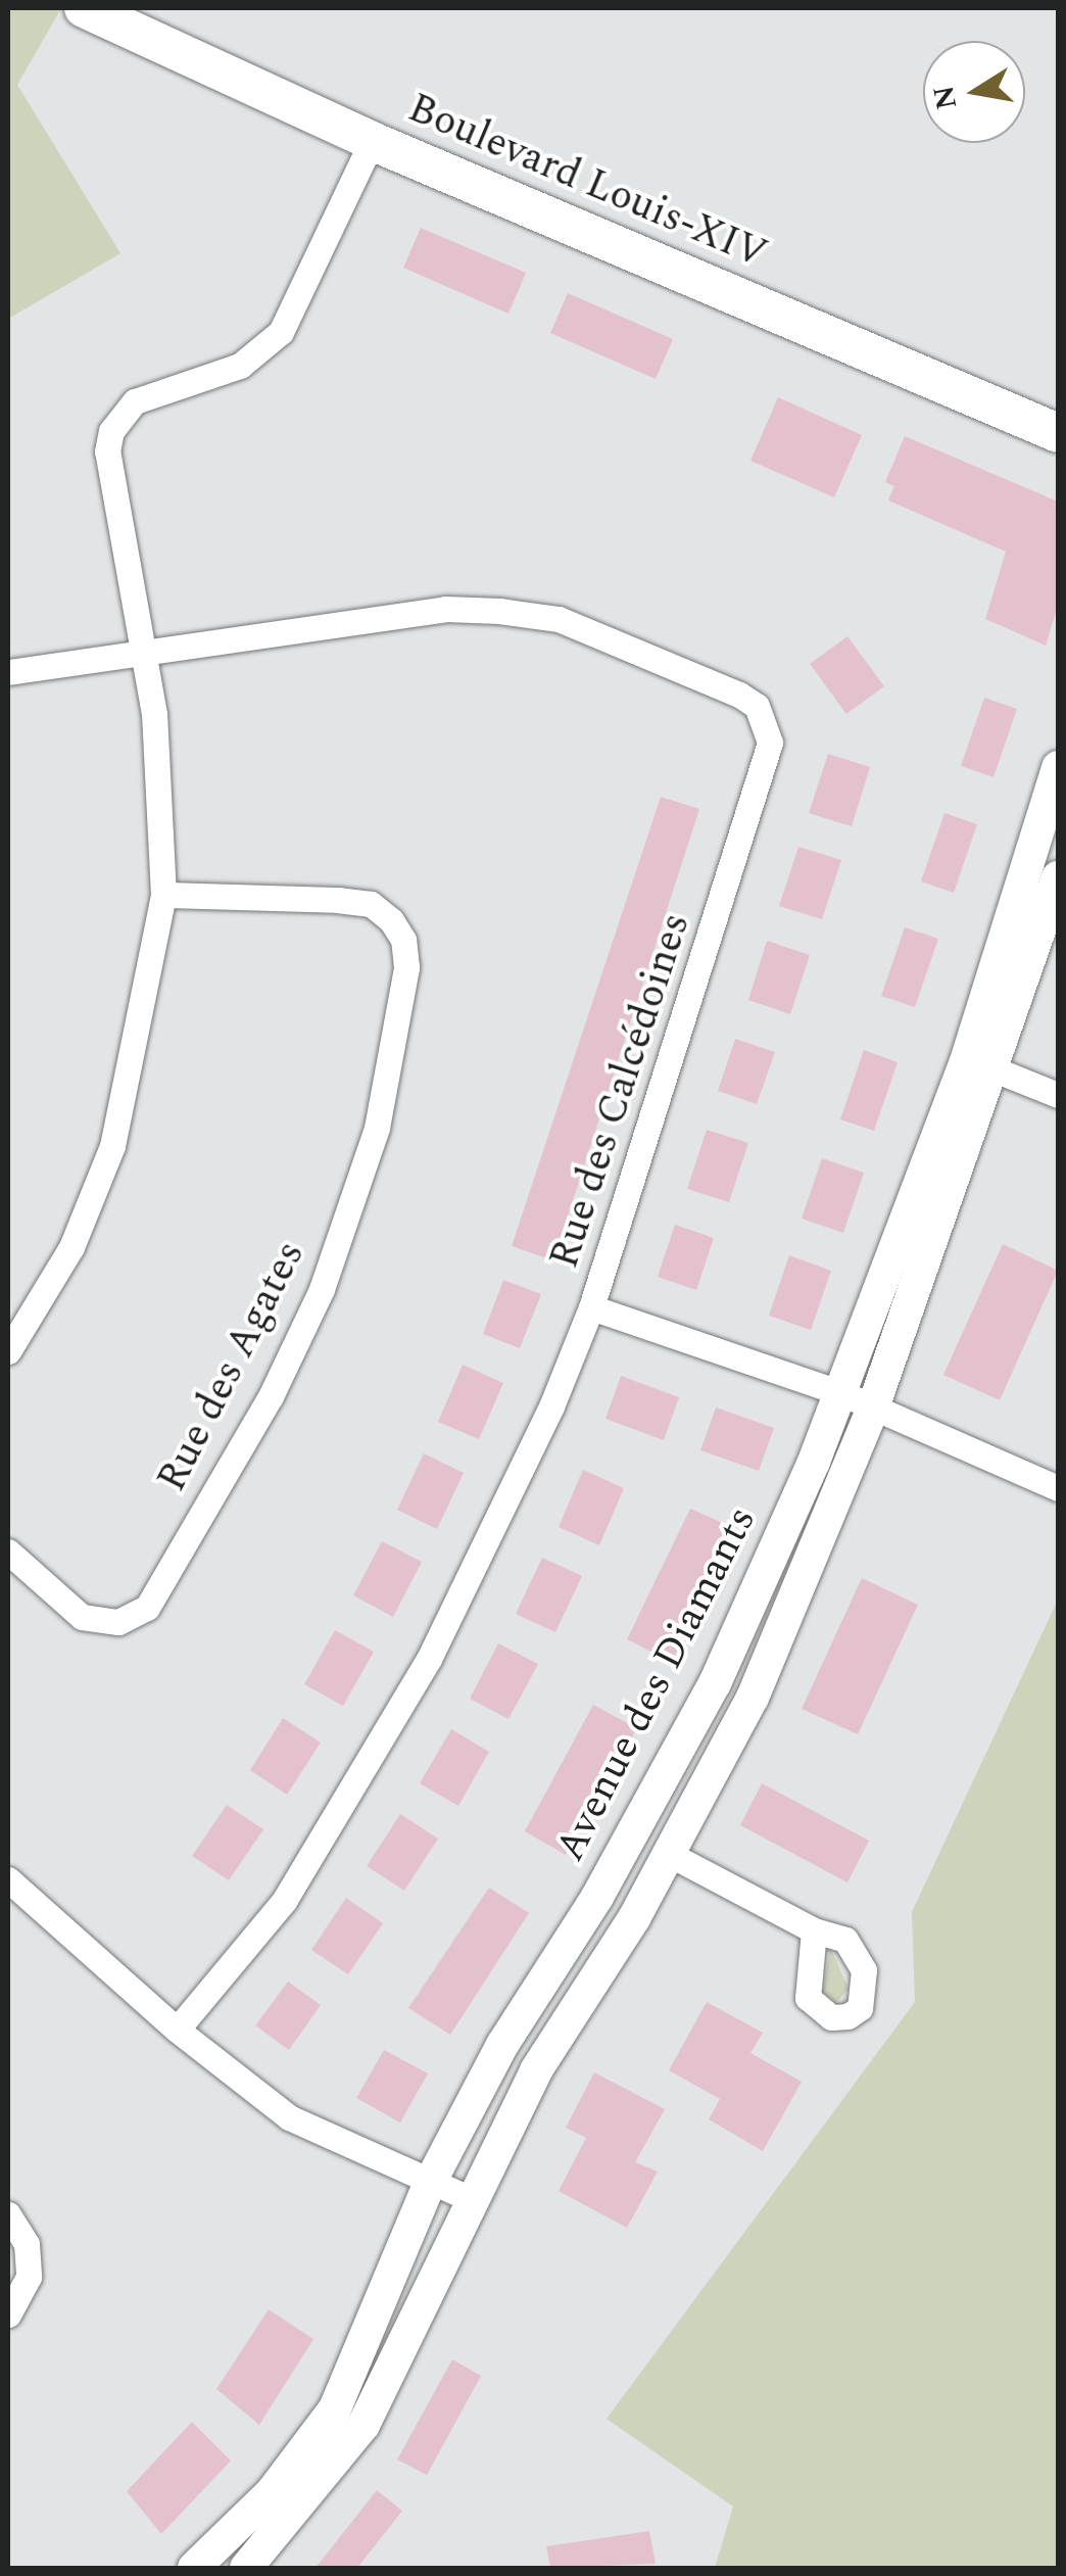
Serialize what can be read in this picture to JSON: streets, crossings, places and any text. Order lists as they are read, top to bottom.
{
  "streets": {
    "main road": ["Boulevard Louis-XIV"],
    "street": ["Rue des Calcédoines", "Rue des Agates", "Avenue des Diamants"]
  },
  "north": "left"
}
